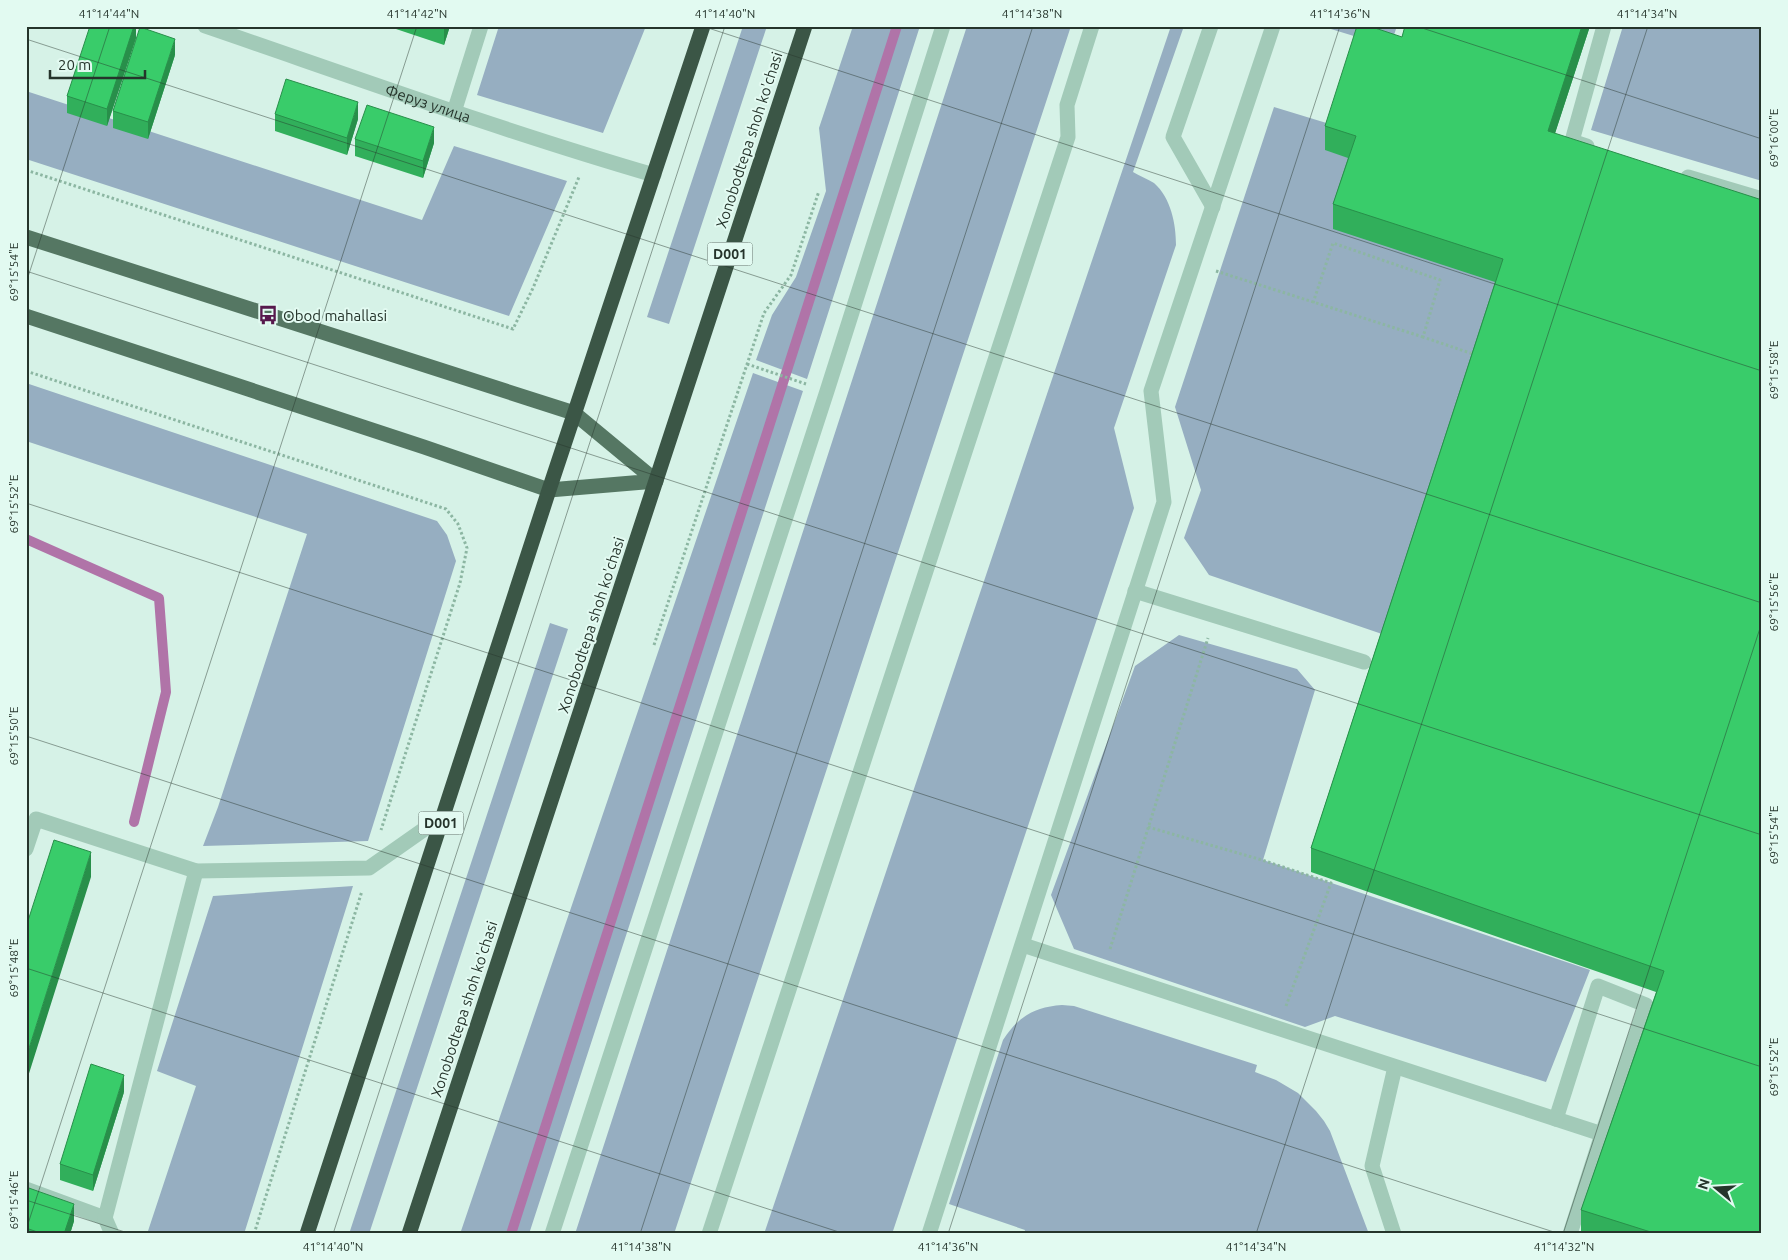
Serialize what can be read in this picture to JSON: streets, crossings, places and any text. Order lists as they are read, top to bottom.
{
  "streets": {
    "highway": ["Xonobodtepa shoh ko'chasi", "D001"],
    "street": ["Феруз улица"]
  },
  "crossings": [
    ["Феруз улица", "D001"]
  ],
  "places": {
    "bus stop": ["Obod mahallasi"]
  },
  "scale_bar": "20 m",
  "north": "left",
  "coordinates": [
    "41°14'44\"N",
    "41°14'42\"N",
    "41°14'40\"N",
    "41°14'38\"N",
    "41°14'36\"N",
    "41°14'34\"N",
    "69°16'00\"E",
    "69°15'54\"E",
    "69°15'58\"E",
    "69°15'52\"E",
    "69°15'56\"E",
    "69°15'50\"E",
    "69°15'48\"E",
    "69°15'46\"E",
    "41°14'32\"N"
  ]
}
